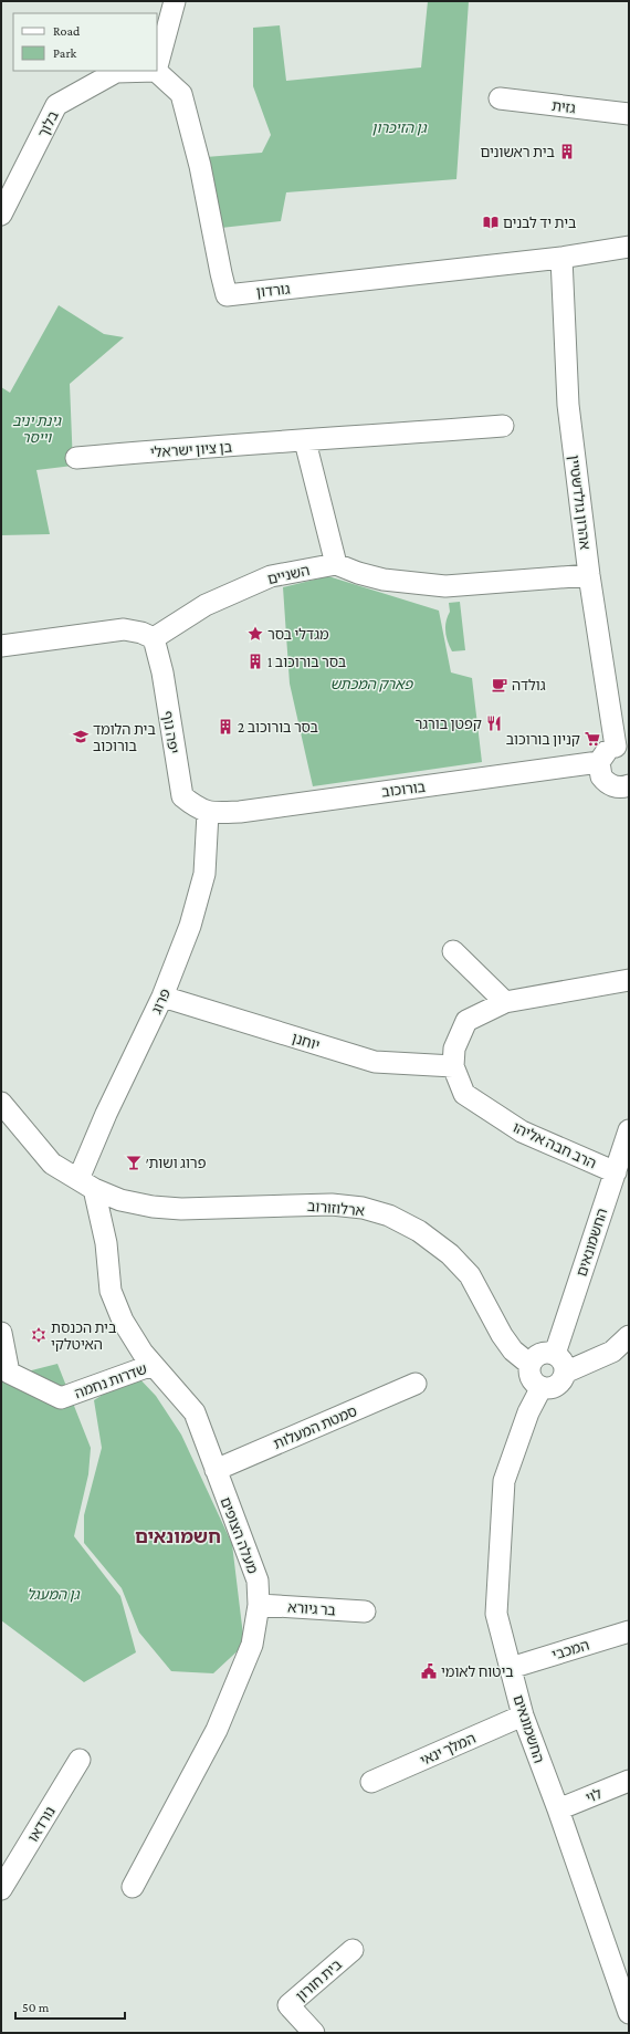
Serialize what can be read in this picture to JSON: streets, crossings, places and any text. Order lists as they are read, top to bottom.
{
  "streets": {
    "street": [
      "גזית",
      "בלוך",
      "גורדון",
      "בן ציון ישראלי",
      "אהרון גולדשטיין",
      "השניים",
      "יפה נוף",
      "בורוכוב",
      "פרוג",
      "יוחנן",
      "הרב חבה אליהו",
      "ארלוזורוב",
      "החשמונאים",
      "שדרות נחמה",
      "סמטת המעלות",
      "מעלה הצופים",
      "בר גיורא",
      "המכבי",
      "המלך ינאי",
      "לוי",
      "נורדאו",
      "בית חורון"
    ]
  },
  "crossings": [
    ["בלוך", "גורדון"],
    ["גורדון", "אהרון גולדשטיין"],
    ["השניים", "יפה נוף"],
    ["יפה נוף", "בורוכוב"],
    ["יפה נוף", "פרוג"],
    ["בורוכוב", "פרוג"],
    ["פרוג", "יוחנן"],
    ["פרוג", "ארלוזורוב"],
    ["פרוג", "מעלה הצופים"],
    ["יוחנן", "הרב חבה אליהו"],
    ["הרב חבה אליהו", "החשמונאים"],
    ["ארלוזורוב", "החשמונאים"],
    ["ארלוזורוב", "מעלה הצופים"],
    ["החשמונאים", "המכבי"],
    ["החשמונאים", "המלך ינאי"],
    ["החשמונאים", "לוי"],
    ["שדרות נחמה", "מעלה הצופים"],
    ["סמטת המעלות", "מעלה הצופים"],
    ["מעלה הצופים", "בר גיורא"]
  ],
  "districts": ["חשמונאים"],
  "parks": [
    "גן הזיכרון",
    "גינת יניב וייסר",
    "פארק המכתש",
    "גן המעגל"
  ],
  "places": {
    "building": ["בית ראשונים", "בסר בורוכוב 1", "בסר בורוכוב 2"],
    "library": ["בית יד לבנים"],
    "place": ["מגדלי בסר"],
    "cafe": ["גולדה"],
    "restaurant": ["קפטן בורגר"],
    "school or university": ["בית הלומד בורוכוב"],
    "supermarket": ["קניון בורוכוב"],
    "bar": ["פרוג ושות׳"],
    "synagogue": ["בית הכנסת האיטלקי"],
    "public building": ["ביטוח לאומי"]
  },
  "legend": ["Road", "Park"],
  "scale_bar": "50 m"
}
